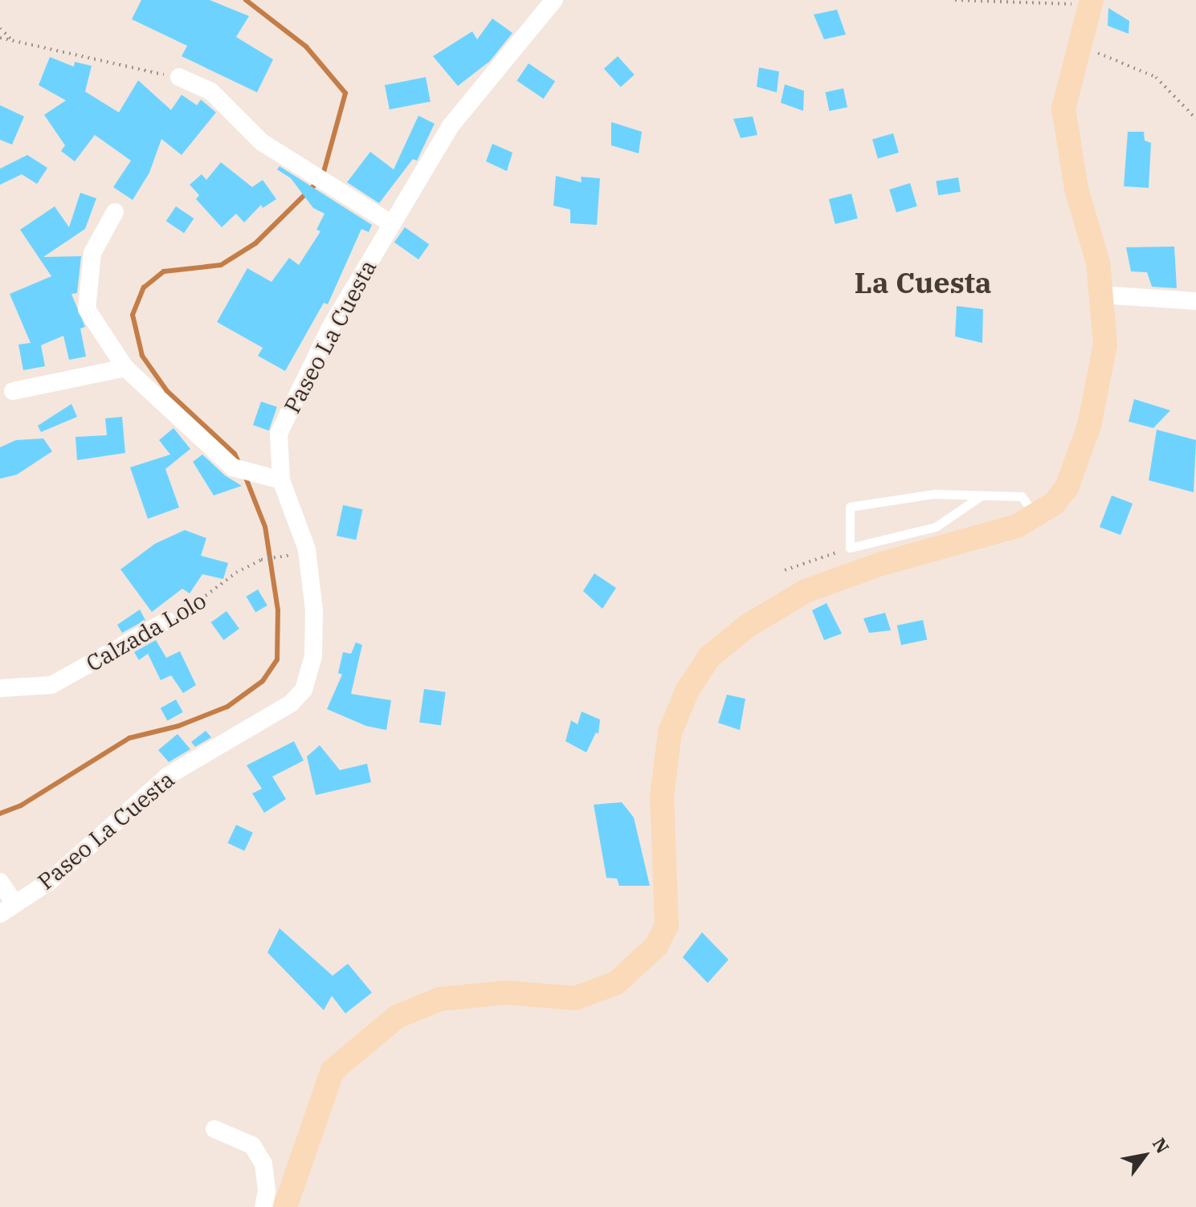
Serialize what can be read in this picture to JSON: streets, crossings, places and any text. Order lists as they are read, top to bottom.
{
  "streets": {
    "street": ["Paseo La Cuesta", "Calzada Lolo"]
  },
  "districts": ["La Cuesta"],
  "north": "top right"
}
